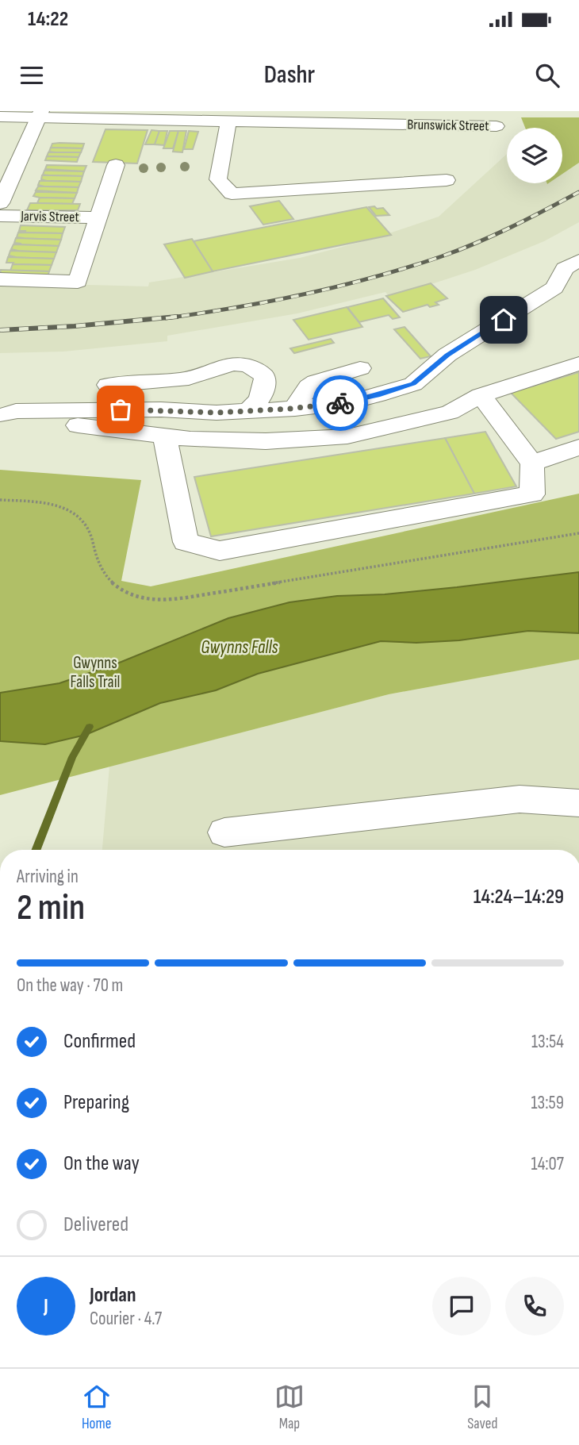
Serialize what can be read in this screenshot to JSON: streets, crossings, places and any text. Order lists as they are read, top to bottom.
{
  "streets": {
    "street": ["Brunswick Street", "Jarvis Street"]
  },
  "water": ["Gwynns Falls"],
  "parks": ["Gwynns Falls Trail"],
  "page": {
    "status": "14:22",
    "header": "Dashr",
    "heading": ["2 min", "Arriving in", "14:24–14:29"],
    "panel": ["Jordan", "Courier · 4.7"],
    "bar": "On the way · 70 m",
    "list": [
      ["Confirmed", "13:54"],
      ["Preparing", "13:59"],
      ["On the way", "14:07"],
      "Delivered"
    ],
    "round": "J",
    "tabs": ["Home", "Map", "Saved"]
  }
}
